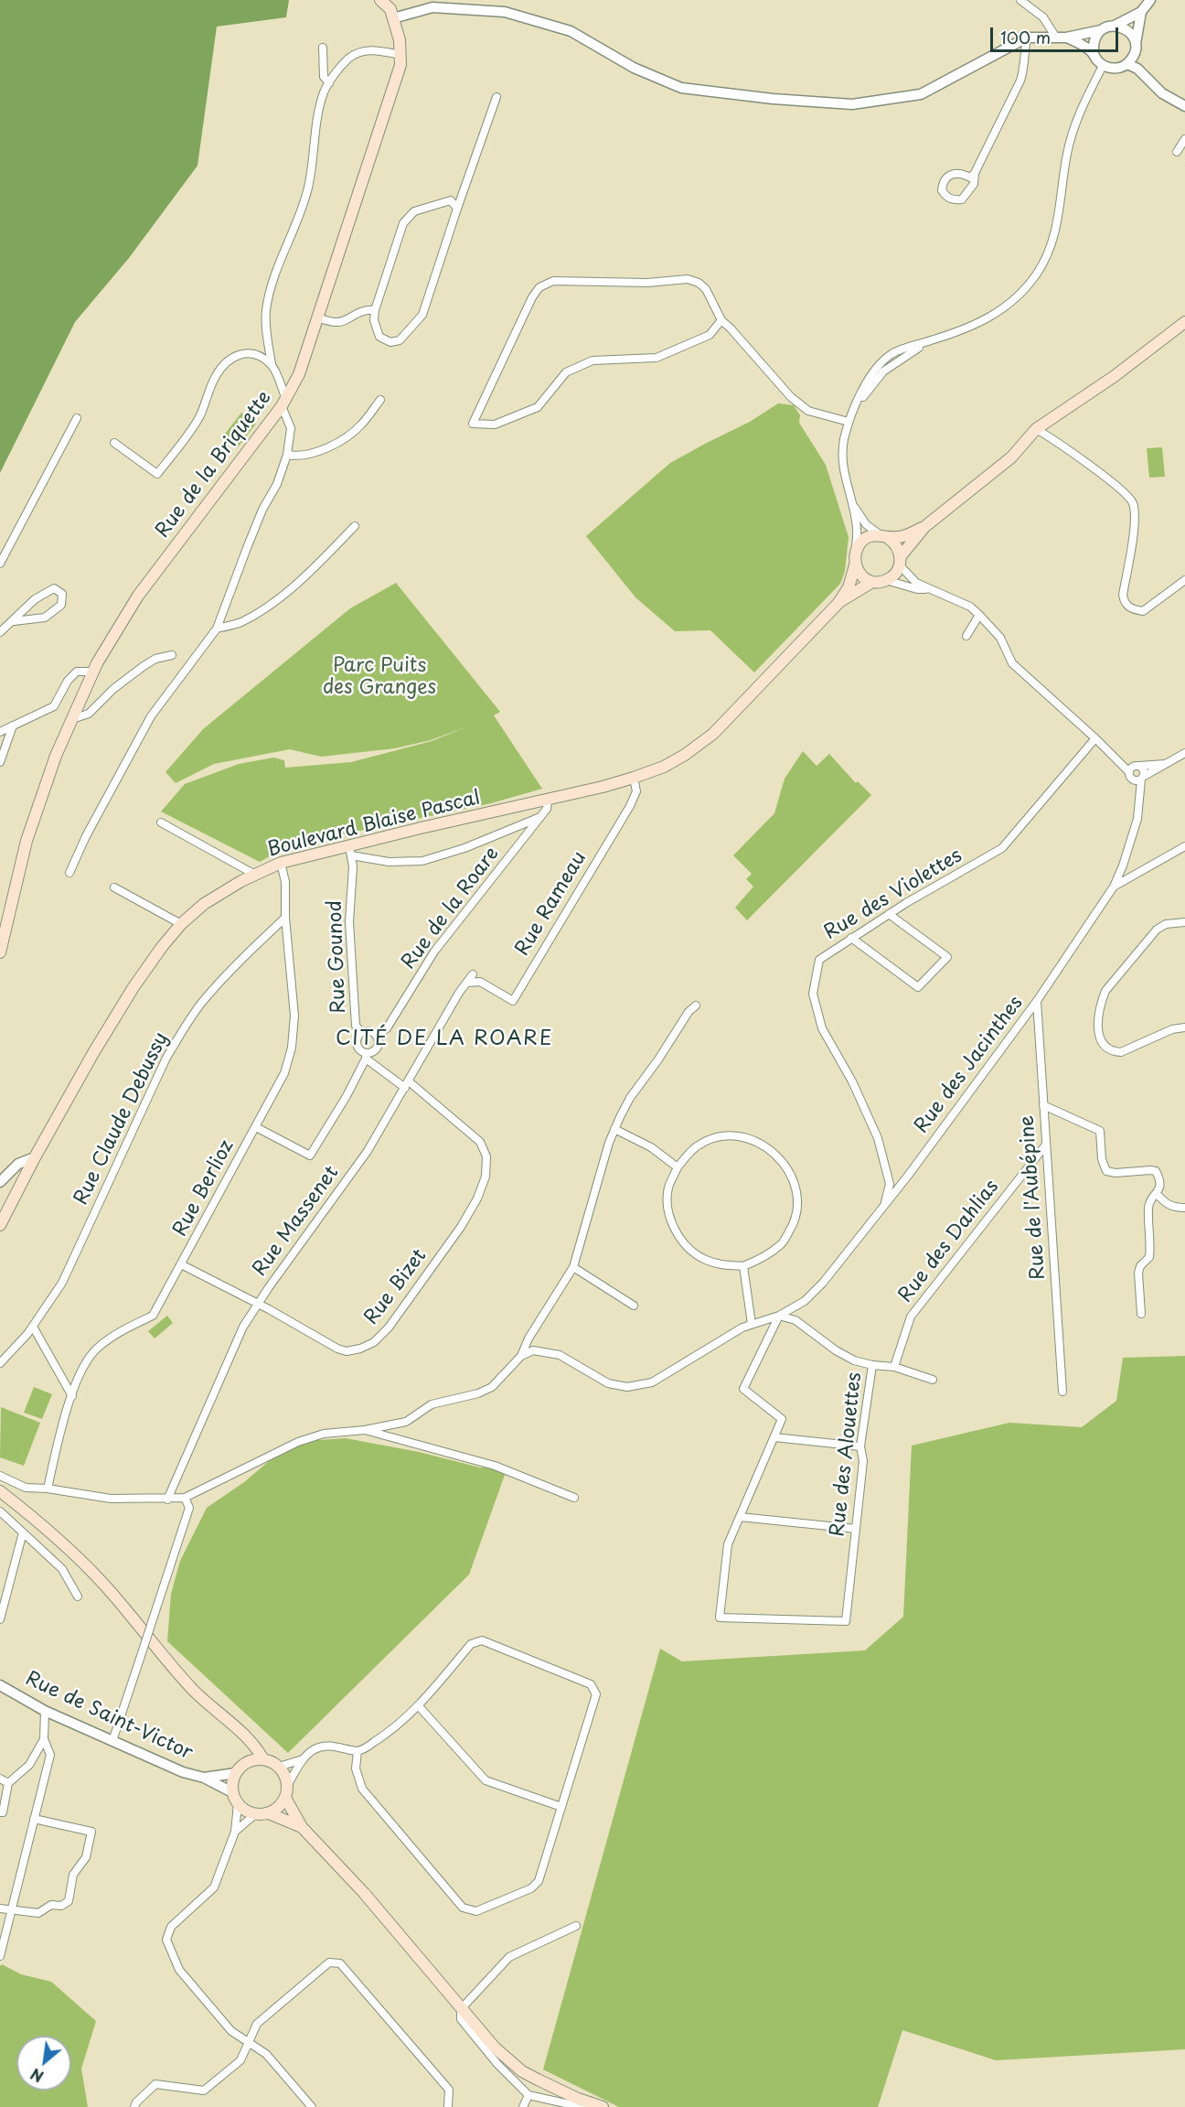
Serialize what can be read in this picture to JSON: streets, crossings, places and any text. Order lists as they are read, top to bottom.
{
  "streets": {
    "main road": ["Rue de la Briquette", "Boulevard Blaise Pascal"],
    "street": [
      "Rue des Violettes",
      "Rue Rameau",
      "Rue de la Roare",
      "Rue Gounod",
      "Rue des Jacinthes",
      "Rue Claude Debussy",
      "Rue Berlioz",
      "Rue de l'Aubépine",
      "Rue Massenet",
      "Rue des Dahlias",
      "Rue Bizet",
      "Rue des Alouettes",
      "Rue de Saint-Victor"
    ]
  },
  "crossings": [
    ["Boulevard Blaise Pascal", "Rue Rameau"],
    ["Boulevard Blaise Pascal", "Rue de la Roare"],
    ["Boulevard Blaise Pascal", "Rue Gounod"],
    ["Boulevard Blaise Pascal", "Rue Berlioz"],
    ["Rue des Violettes", "Rue des Jacinthes"],
    ["Rue Rameau", "Rue Massenet"],
    ["Rue de la Roare", "Rue Gounod"],
    ["Rue de la Roare", "Rue Berlioz"],
    ["Rue de la Roare", "Rue Bizet"],
    ["Rue Gounod", "Rue Bizet"],
    ["Rue des Jacinthes", "Rue de l'Aubépine"],
    ["Rue des Jacinthes", "Rue des Alouettes"],
    ["Rue Claude Debussy", "Rue Berlioz"],
    ["Rue Berlioz", "Rue Bizet"],
    ["Rue de l'Aubépine", "Rue des Dahlias"],
    ["Rue Massenet", "Rue Bizet"]
  ],
  "districts": ["CITÉ DE LA ROARE"],
  "parks": ["Parc Puits des Granges"],
  "scale_bar": "100 m",
  "north": "bottom left"
}
